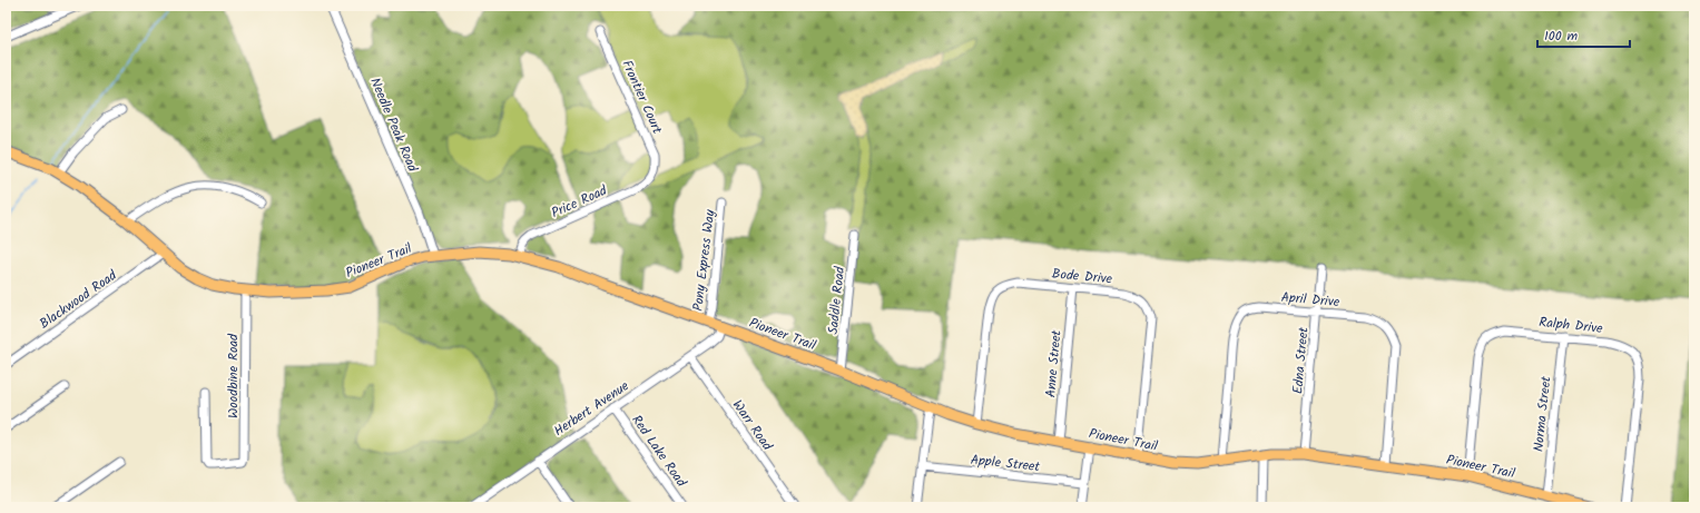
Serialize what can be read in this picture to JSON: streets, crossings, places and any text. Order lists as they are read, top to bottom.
{
  "streets": {
    "main road": ["Pioneer Trail"],
    "street": [
      "Frontier Court",
      "Needle Peak Road",
      "Price Road",
      "Pony Express Way",
      "Bode Drive",
      "Blackwood Road",
      "April Drive",
      "Saddle Road",
      "Ralph Drive",
      "Edna Street",
      "Anne Street",
      "Woodbine Road",
      "Herbert Avenue",
      "Norma Street",
      "Warr Road",
      "Red Lake Road",
      "Apple Street"
    ]
  },
  "crossings": [
    ["Frontier Court", "Price Road"],
    ["Needle Peak Road", "Pioneer Trail"],
    ["Price Road", "Pioneer Trail"],
    ["Pioneer Trail", "Pony Express Way"],
    ["Pioneer Trail", "Bode Drive"],
    ["Pioneer Trail", "Blackwood Road"],
    ["Pioneer Trail", "April Drive"],
    ["Pioneer Trail", "Saddle Road"],
    ["Pioneer Trail", "Ralph Drive"],
    ["Pioneer Trail", "Edna Street"],
    ["Pioneer Trail", "Anne Street"],
    ["Pioneer Trail", "Woodbine Road"],
    ["Pioneer Trail", "Herbert Avenue"],
    ["Pioneer Trail", "Norma Street"],
    ["Bode Drive", "Anne Street"],
    ["April Drive", "Edna Street"],
    ["Ralph Drive", "Norma Street"],
    ["Herbert Avenue", "Warr Road"],
    ["Herbert Avenue", "Red Lake Road"]
  ],
  "scale_bar": "100 m"
}
